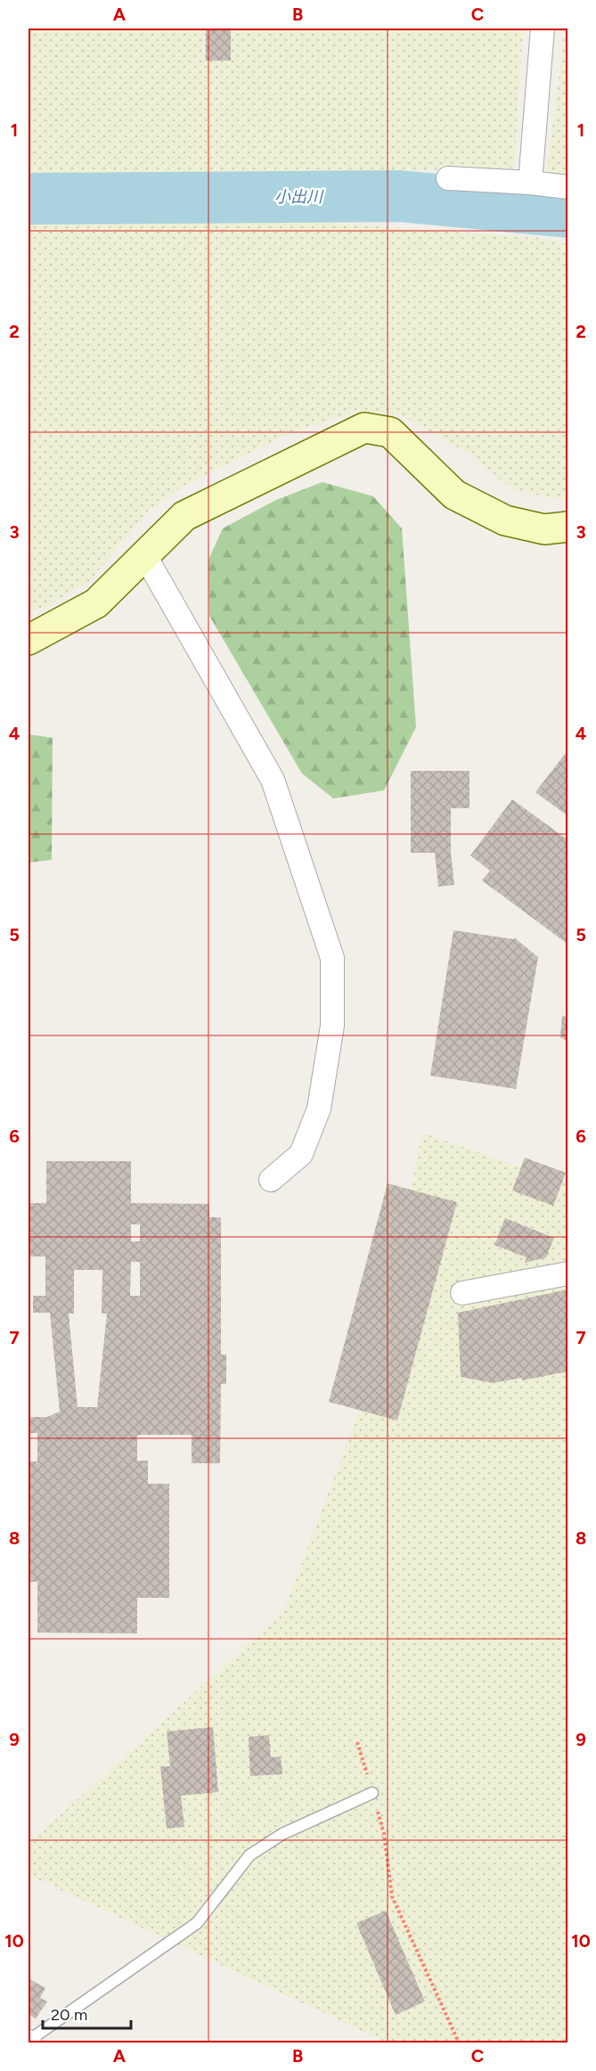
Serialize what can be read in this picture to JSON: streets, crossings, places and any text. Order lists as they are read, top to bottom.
{
  "water": ["小出川"],
  "scale_bar": "20 m",
  "grid": {
    "columns": ["A", "B", "C"],
    "rows": [
      "1",
      "2",
      "3",
      "4",
      "5",
      "6",
      "7",
      "8",
      "9",
      "10"
    ]
  }
}
